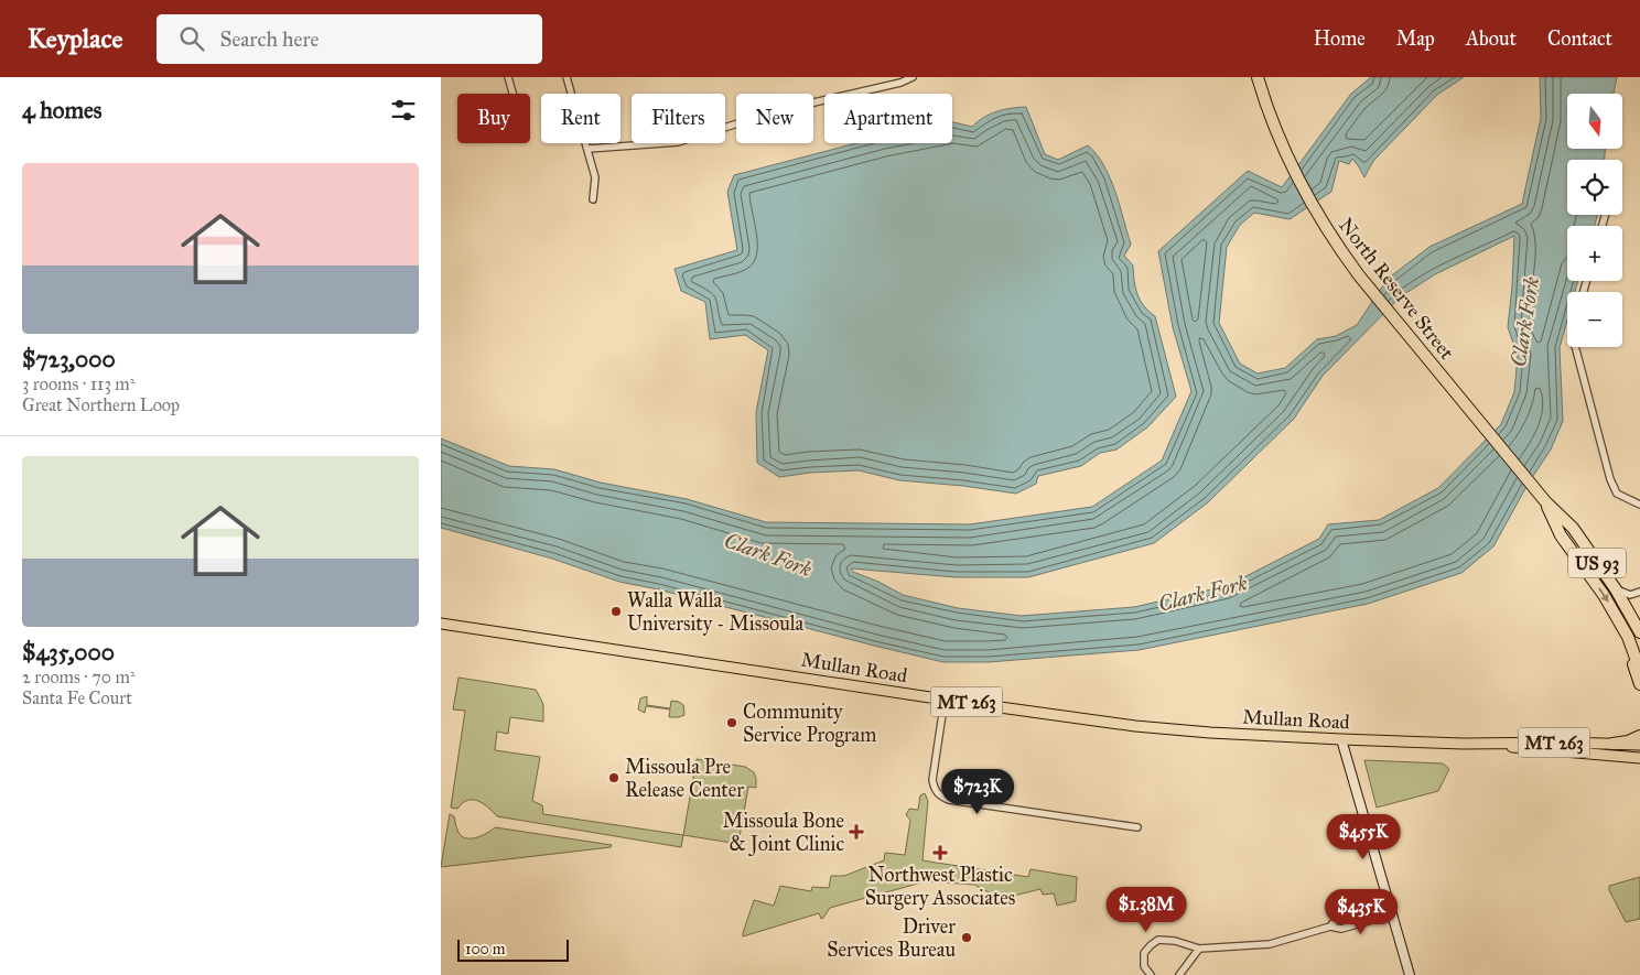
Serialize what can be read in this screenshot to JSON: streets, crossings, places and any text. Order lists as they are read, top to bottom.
{
  "streets": {
    "highway": ["North Reserve Street", "US 93"],
    "main road": ["Mullan Road", "MT 263"]
  },
  "crossings": [
    ["North Reserve Street", "US 93"]
  ],
  "water": ["Clark Fork"],
  "places": {
    "other": [
      "Walla Walla University - Missoula",
      "Community Service Program",
      "Missoula Pre Release Center",
      "Driver Services Bureau"
    ],
    "health": ["Missoula Bone & Joint Clinic", "Northwest Plastic Surgery Associates"]
  },
  "scale_bar": "100 m",
  "north": "bottom",
  "page": {
    "header": "Keyplace",
    "search": "Search here",
    "nav": [
      "Home",
      "Map",
      "About",
      "Contact"
    ],
    "heading": "4 homes",
    "map_buttons": ["+", "−"],
    "chip": [
      "Buy",
      "Rent",
      "Filters",
      "New",
      "Apartment"
    ],
    "list": [
      {
        "name": "$723,000",
        "note": "3 rooms · 113 m² · Great Northern Loop"
      },
      {
        "name": "$435,000",
        "note": "2 rooms · 70 m² · Santa Fe Court"
      }
    ],
    "price": [
      "$723K",
      "$455K",
      "$1.38M",
      "$435K"
    ],
    "scale": "100 m"
  }
}
